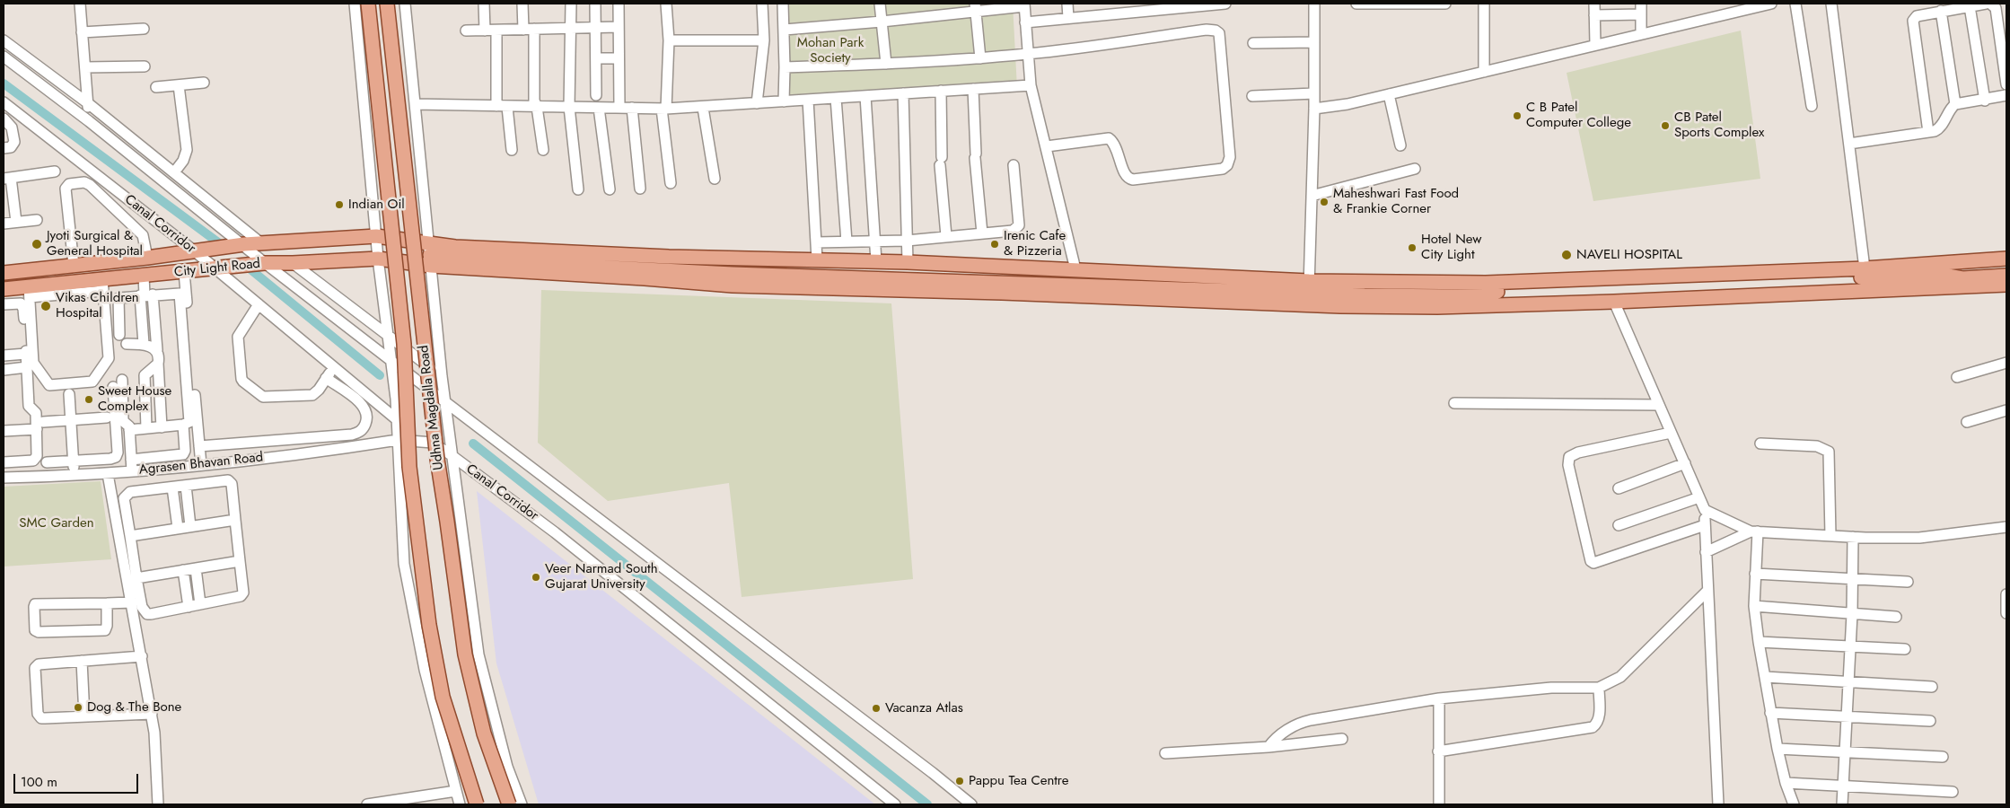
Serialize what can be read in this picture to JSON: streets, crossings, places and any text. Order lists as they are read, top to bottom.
{
  "streets": {
    "main road": ["City Light Road", "Udhna Magdalla Road"],
    "street": ["Canal Corridor", "Agrasen Bhavan Road"]
  },
  "crossings": [
    ["Canal Corridor", "City Light Road"],
    ["Canal Corridor", "Agrasen Bhavan Road"]
  ],
  "parks": ["Mohan Park Society", "SMC Garden"],
  "places": [
    "C B Patel Computer College",
    "CB Patel Sports Complex",
    "Maheshwari Fast Food & Frankie Corner",
    "Indian Oil",
    "Jyoti Surgical & General Hospital",
    "Irenic Cafe & Pizzeria",
    "Hotel New City Light",
    "NAVELI HOSPITAL",
    "Vikas Children Hospital",
    "Sweet House Complex",
    "Veer Narmad South Gujarat University",
    "Dog & The Bone",
    "Vacanza Atlas",
    "Pappu Tea Centre"
  ],
  "scale_bar": "100 m"
}
